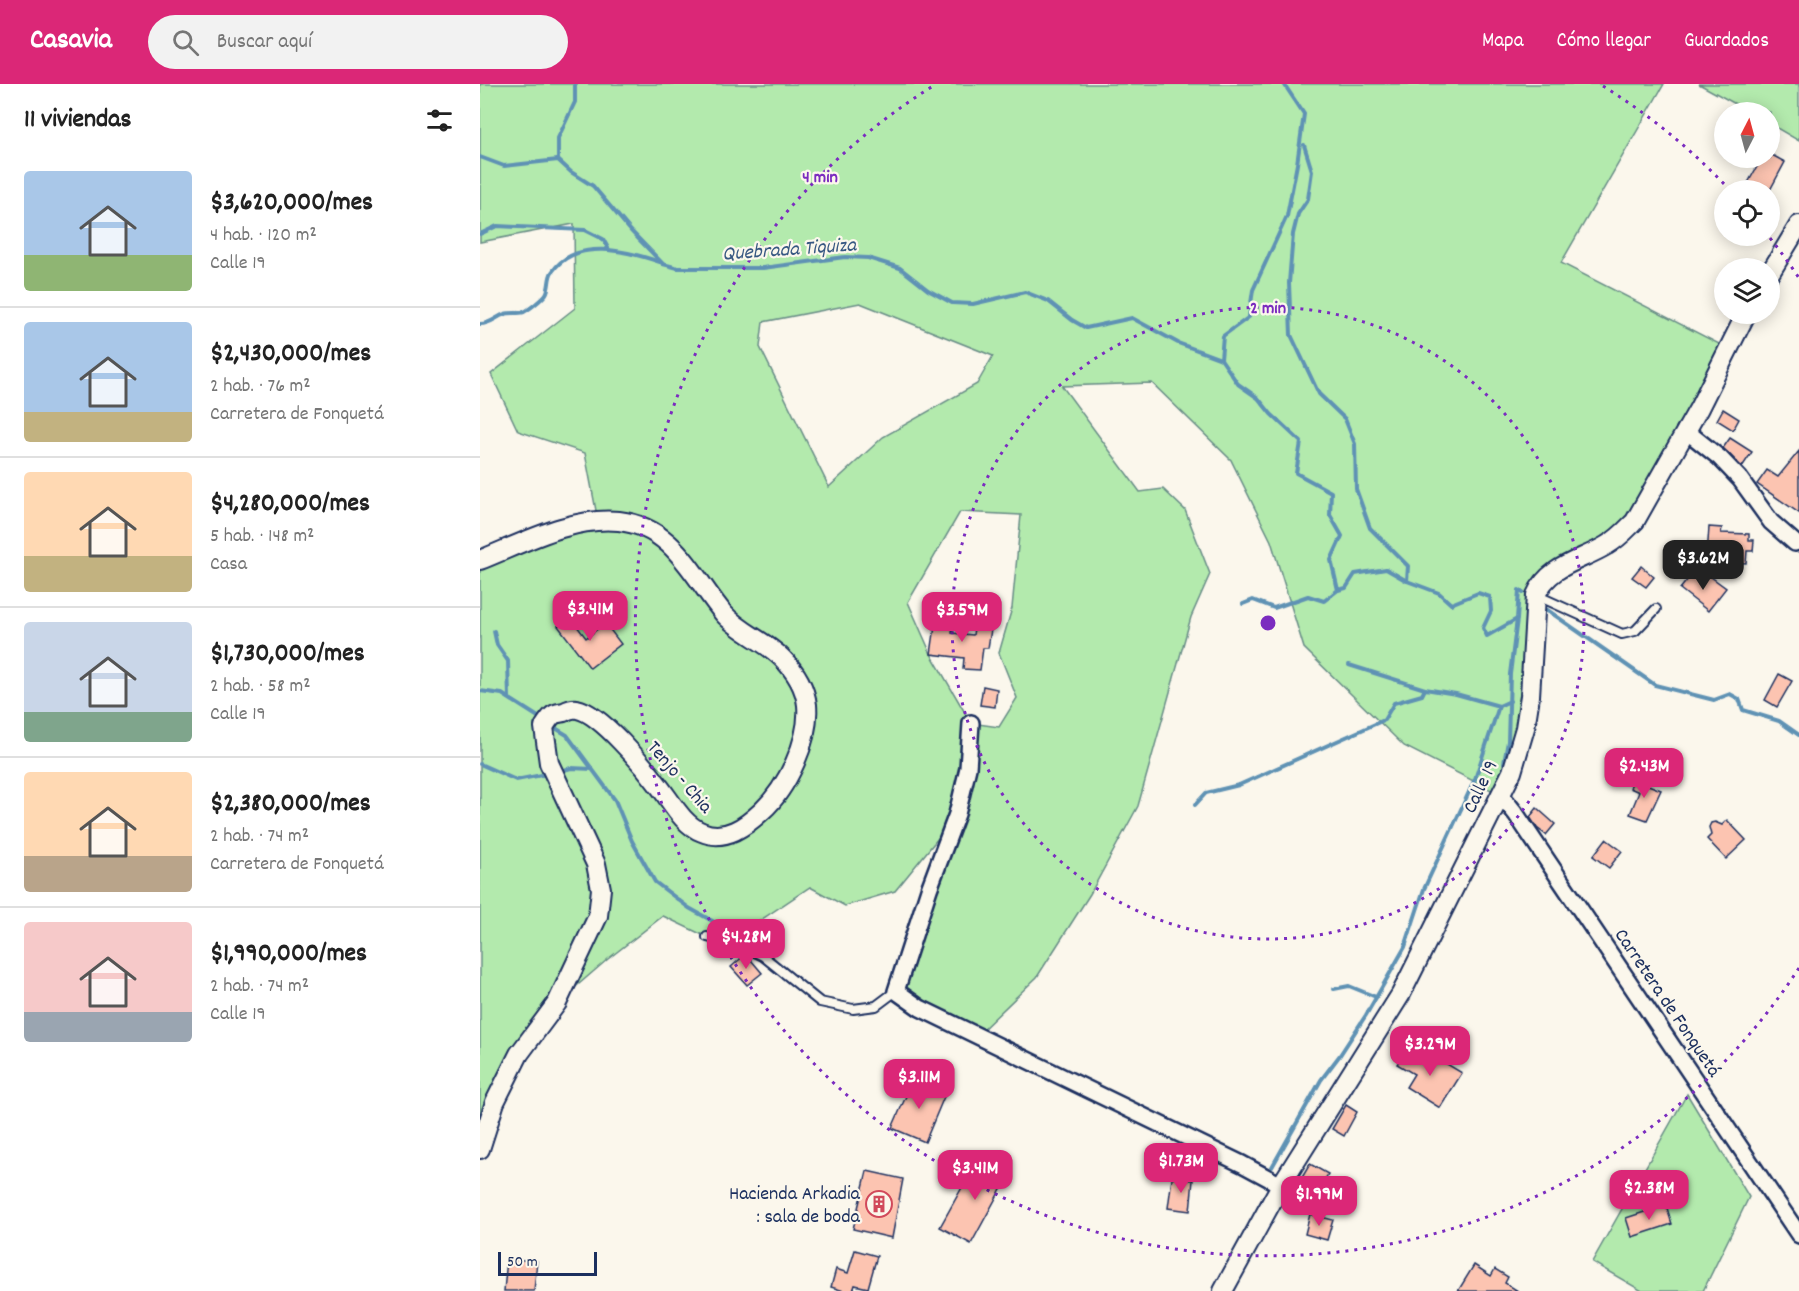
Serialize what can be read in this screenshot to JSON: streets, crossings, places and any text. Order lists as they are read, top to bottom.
{
  "streets": {
    "street": ["Tenjo - Chia", "Calle 19", "Carretera de Fonquetá"]
  },
  "crossings": [
    ["Calle 19", "Carretera de Fonquetá"]
  ],
  "water": ["Quebrada Tiquiza"],
  "places": {
    "building": ["Hacienda Arkadia : sala de boda"]
  },
  "scale_bar": "50 m",
  "north": "top",
  "page": {
    "header": "Casavia",
    "search": "Buscar aquí",
    "nav": ["Mapa", "Cómo llegar", "Guardados"],
    "heading": "11 viviendas",
    "list": [
      {
        "name": "$3,620,000/mes",
        "note": "4 hab. · 120 m² · Calle 19"
      },
      {
        "name": "$2,430,000/mes",
        "note": "2 hab. · 76 m² · Carretera de Fonquetá"
      },
      {
        "name": "$4,280,000/mes",
        "note": "5 hab. · 148 m² · Casa"
      },
      {
        "name": "$1,730,000/mes",
        "note": "2 hab. · 58 m² · Calle 19"
      },
      {
        "name": "$2,380,000/mes",
        "note": "2 hab. · 74 m² · Carretera de Fonquetá"
      },
      {
        "name": "$1,990,000/mes",
        "note": "2 hab. · 74 m² · Calle 19"
      }
    ],
    "price": [
      "$3.62M",
      "$3.41M",
      "$3.59M",
      "$2.43M",
      "$4.28M",
      "$3.29M",
      "$3.11M",
      "$1.73M",
      "$3.41M",
      "$2.38M",
      "$1.99M"
    ],
    "scale": "50 m"
  },
  "rings": ["4 min", "2 min"]
}
